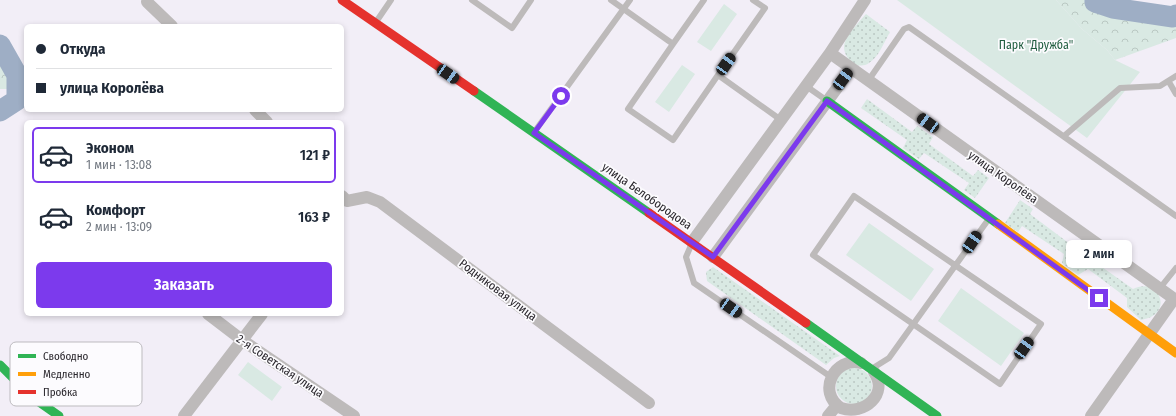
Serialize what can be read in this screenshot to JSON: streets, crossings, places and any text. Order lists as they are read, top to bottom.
{
  "streets": {
    "street": [
      "улица Королёва",
      "улица Белобородова",
      "Родниковая улица",
      "2-я Советская улица"
    ]
  },
  "parks": ["Парк \"Дружба\""],
  "legend": ["Свободно", "Медленно", "Пробка"],
  "page": {
    "banner": ["Откуда", "улица Королёва"],
    "list": [
      {
        "name": "Эконом",
        "note": "1 мин · 13:08",
        "value": "121 ₽"
      },
      {
        "name": "Комфорт",
        "note": "2 мин · 13:09",
        "value": "163 ₽"
      }
    ],
    "bubble": "2 мин",
    "buttons": "Заказать"
  }
}
